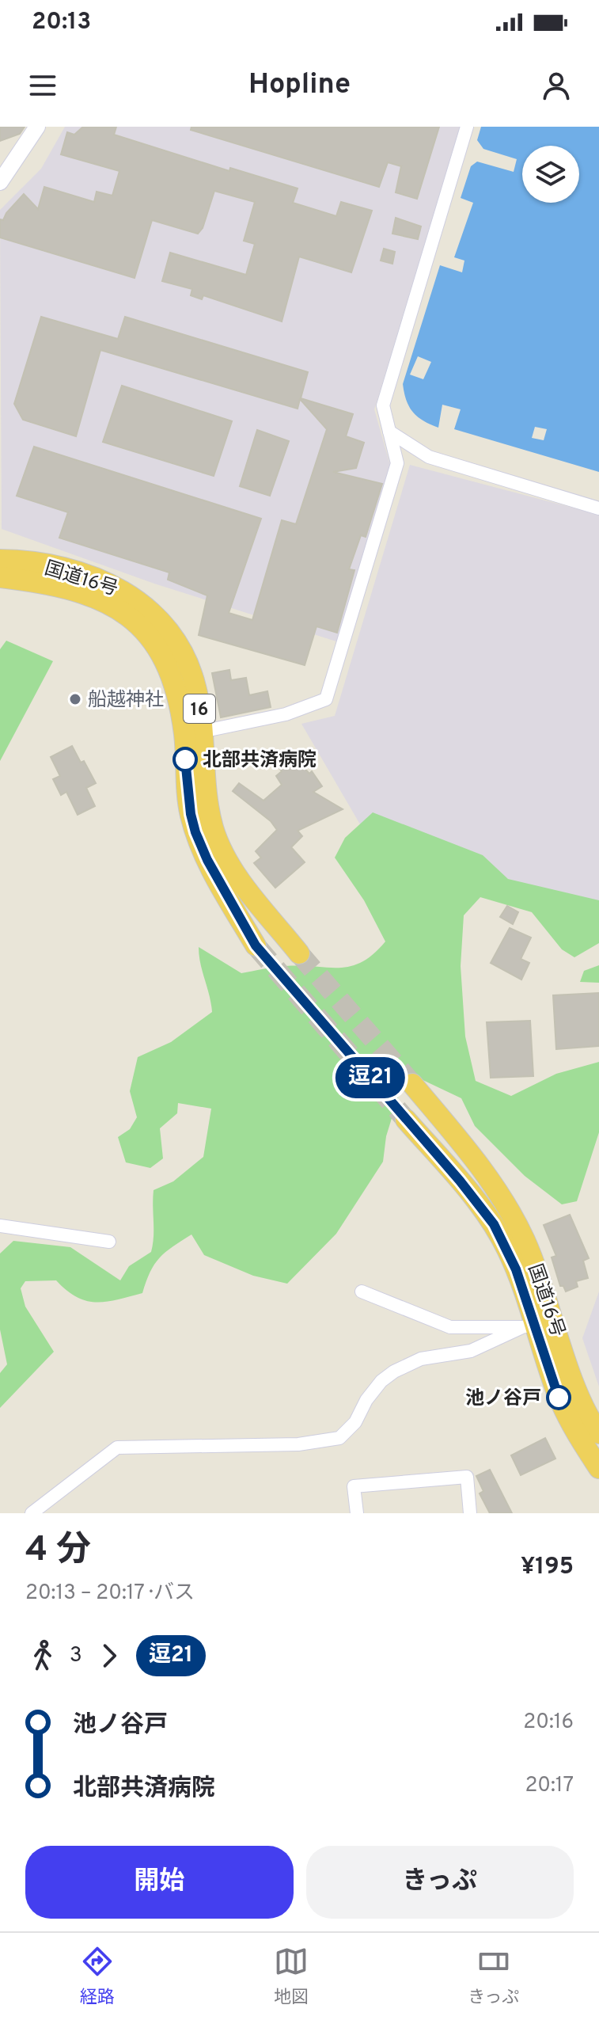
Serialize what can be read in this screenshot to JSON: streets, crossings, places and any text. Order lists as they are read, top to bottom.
{
  "streets": {
    "highway": ["国道16号", "16"]
  },
  "places": ["船越神社", "北部共済病院", "池ノ谷戸"],
  "lines": ["bus line 逗21"],
  "page": {
    "status": "20:13",
    "header": "Hopline",
    "on_map": "逗21",
    "heading": ["4 分", "20:13 – 20:17 · バス", "¥195"],
    "legs": ["3", "逗21"],
    "list": [
      {
        "name": "池ノ谷戸",
        "value": "20:16"
      },
      {
        "name": "北部共済病院",
        "value": "20:17"
      }
    ],
    "buttons": ["開始", "きっぷ"],
    "tabs": ["経路", "地図", "きっぷ"]
  }
}
